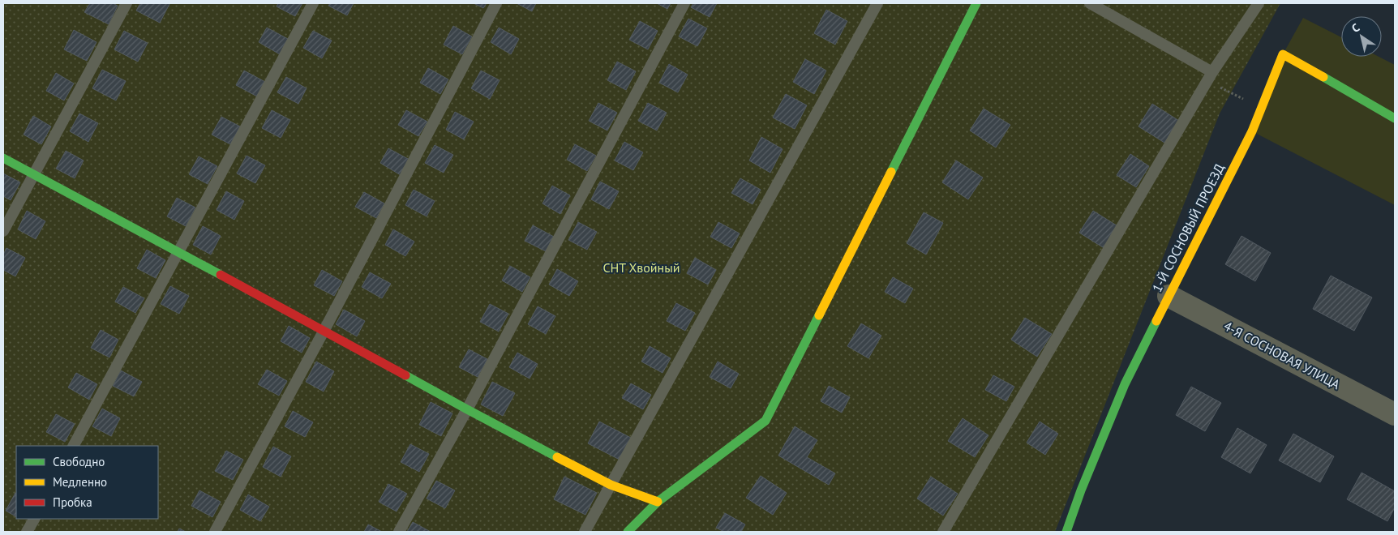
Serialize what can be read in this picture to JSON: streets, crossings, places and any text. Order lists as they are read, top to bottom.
{
  "streets": {
    "street": ["1-Й СОСНОВЫЙ ПРОЕЗД", "4-Я СОСНОВАЯ УЛИЦА"]
  },
  "crossings": [
    ["1-Й СОСНОВЫЙ ПРОЕЗД", "4-Я СОСНОВАЯ УЛИЦА"]
  ],
  "parks": ["СНТ Хвойный"],
  "legend": ["Свободно", "Медленно", "Пробка"],
  "north": "top left"
}
